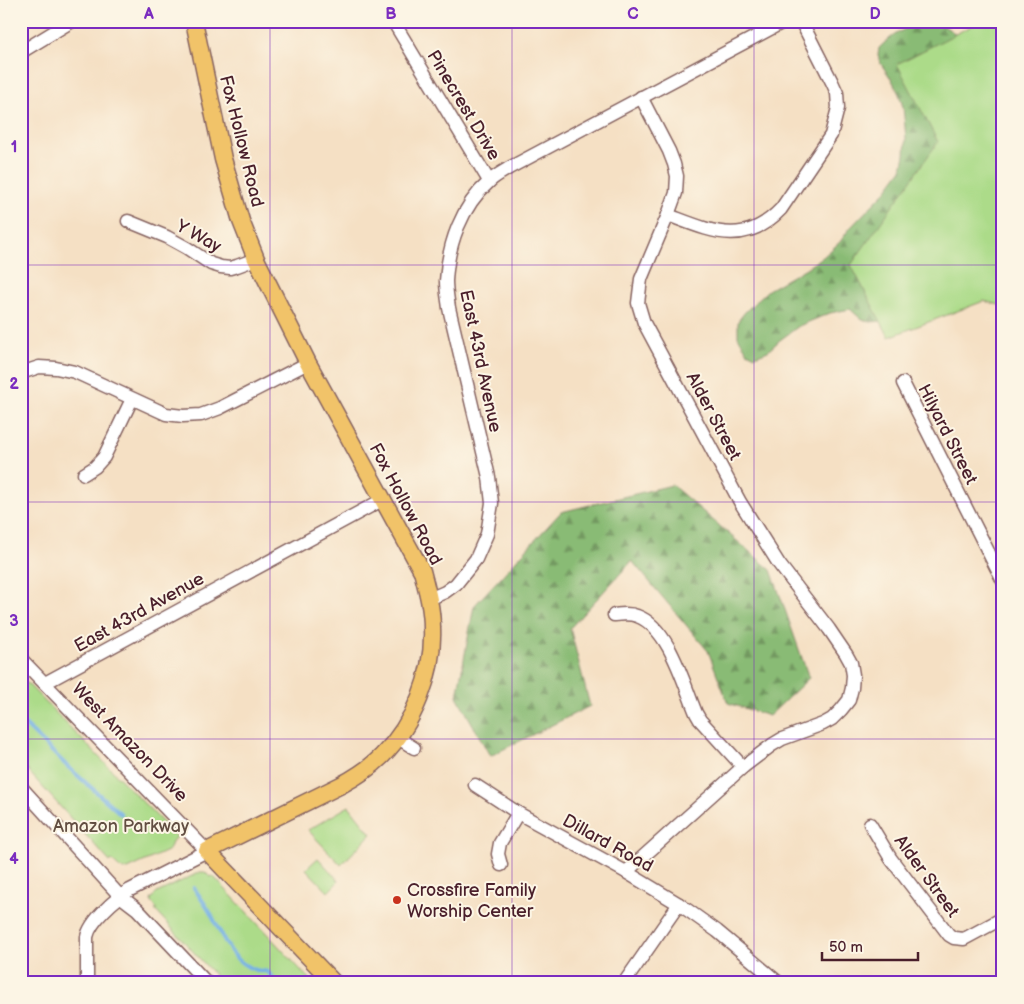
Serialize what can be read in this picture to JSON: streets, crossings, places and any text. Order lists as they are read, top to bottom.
{
  "streets": {
    "main road": ["Fox Hollow Road", "West Amazon Drive"],
    "street": [
      "Pinecrest Drive",
      "Y Way",
      "East 43rd Avenue",
      "Alder Street",
      "Hilyard Street",
      "Dillard Road"
    ]
  },
  "crossings": [
    ["Pinecrest Drive", "East 43rd Avenue"],
    ["Fox Hollow Road", "Y Way"],
    ["Fox Hollow Road", "East 43rd Avenue"],
    ["Fox Hollow Road", "West Amazon Drive"],
    ["East 43rd Avenue", "Alder Street"],
    ["East 43rd Avenue", "West Amazon Drive"],
    ["Alder Street", "Dillard Road"]
  ],
  "parks": ["Amazon Parkway"],
  "places": ["Crossfire Family Worship Center"],
  "scale_bar": "50 m",
  "grid": {
    "columns": [
      "A",
      "B",
      "C",
      "D"
    ],
    "rows": [
      "1",
      "2",
      "3",
      "4"
    ]
  }
}
